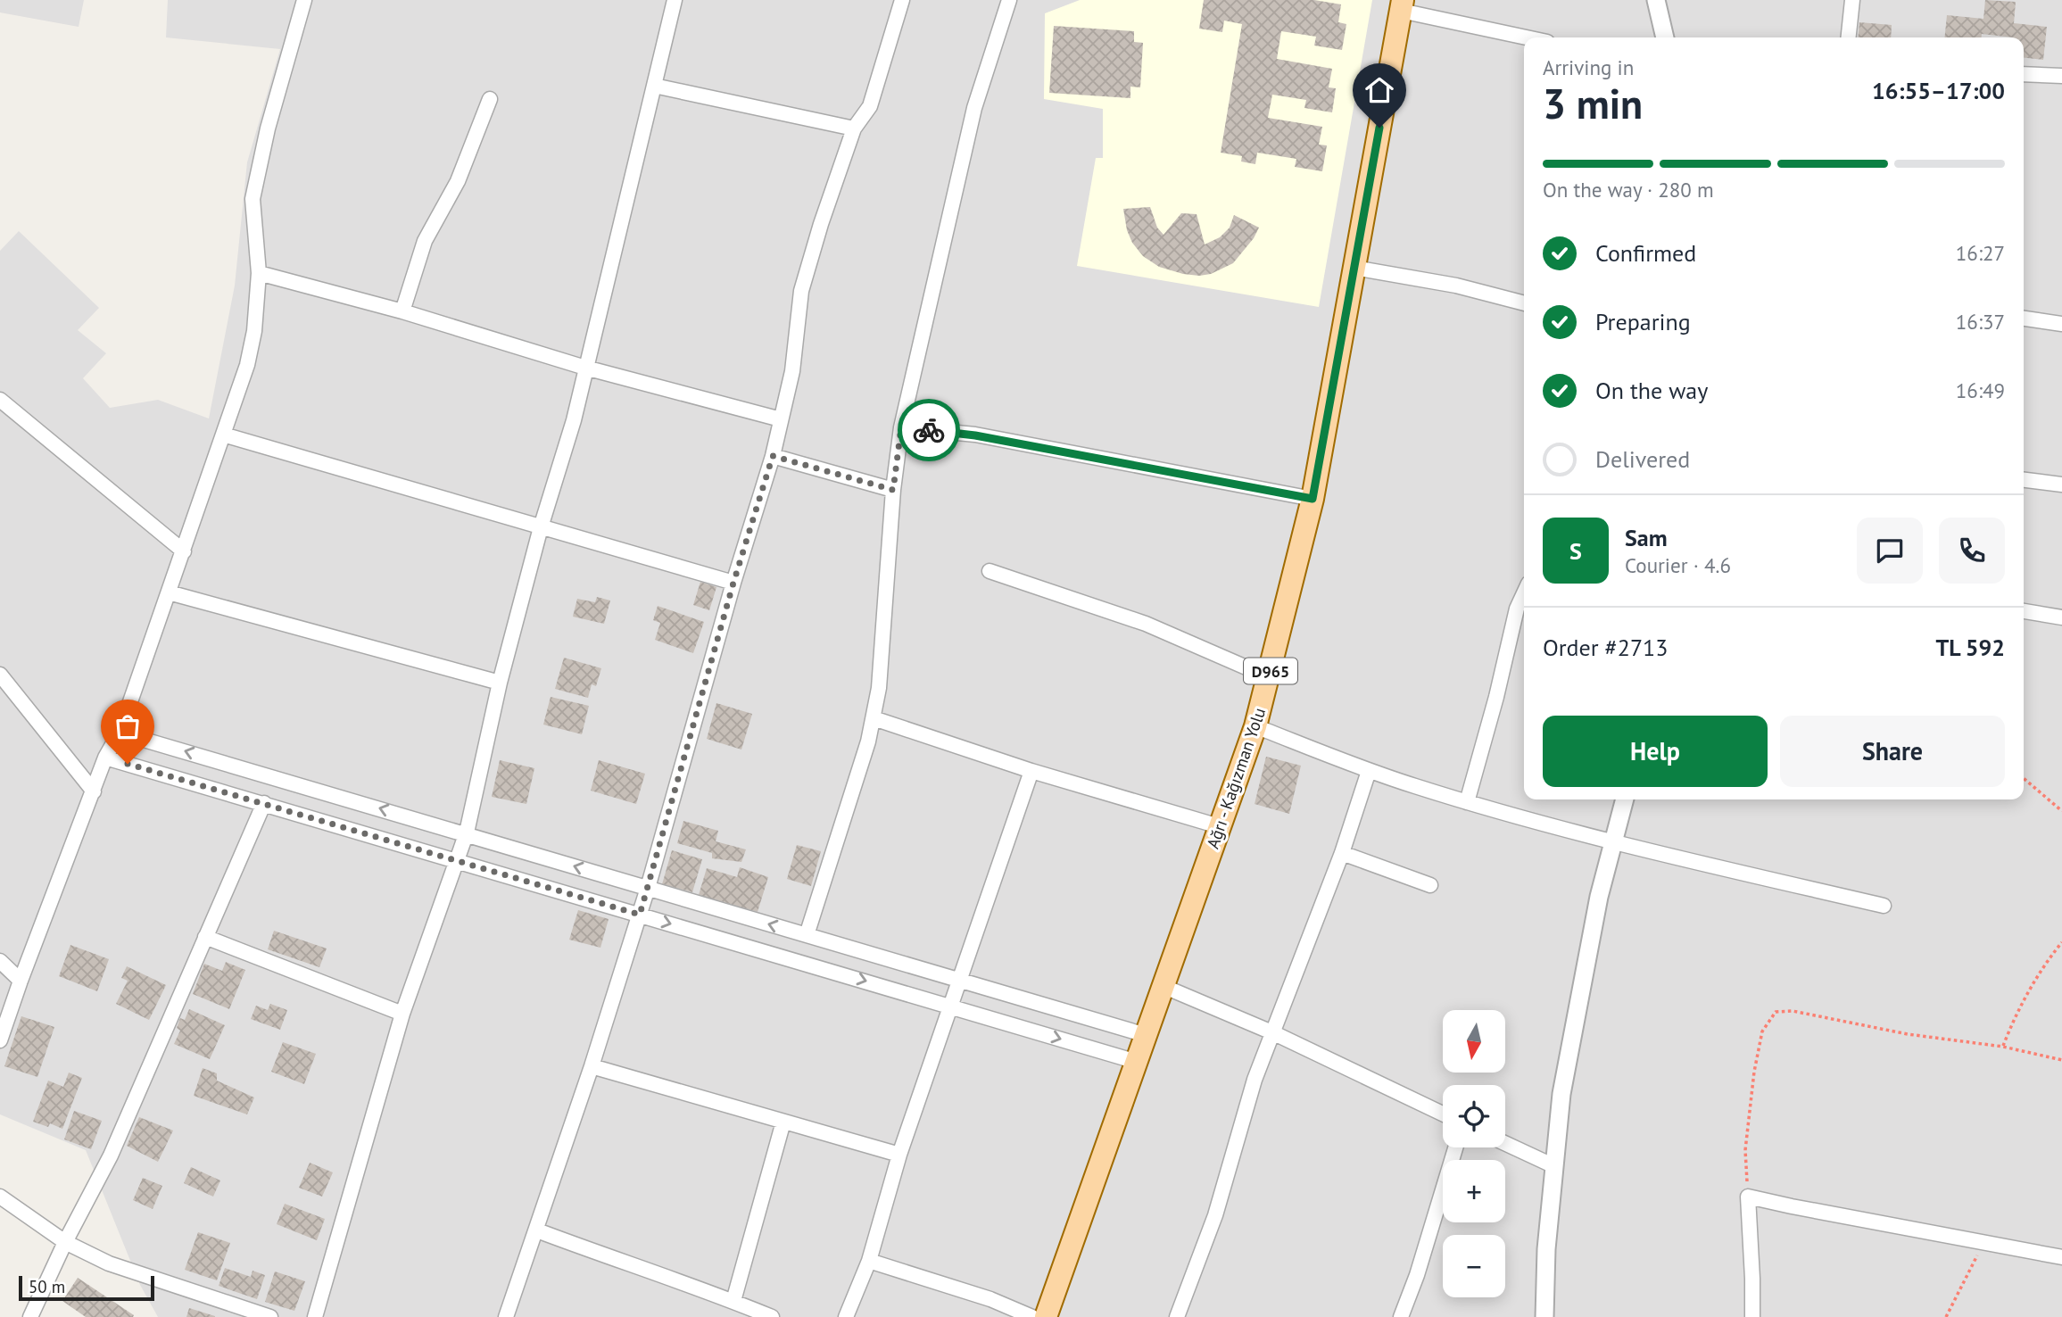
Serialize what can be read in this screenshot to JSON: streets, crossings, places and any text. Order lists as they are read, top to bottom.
{
  "streets": {
    "main road": ["D965", "Ağrı - Kağızman Yolu"]
  },
  "scale_bar": "50 m",
  "north": "bottom",
  "page": {
    "heading": ["3 min", "Arriving in", "16:55–17:00"],
    "panel": [
      "Sam",
      "Courier · 4.6",
      "Order #2713",
      "TL 592"
    ],
    "bar": "On the way · 280 m",
    "list": [
      ["Confirmed", "16:27"],
      ["Preparing", "16:37"],
      ["On the way", "16:49"],
      "Delivered"
    ],
    "round": "S",
    "buttons": ["Help", "Share"],
    "map_buttons": ["+", "−"],
    "scale": "50 m"
  }
}
